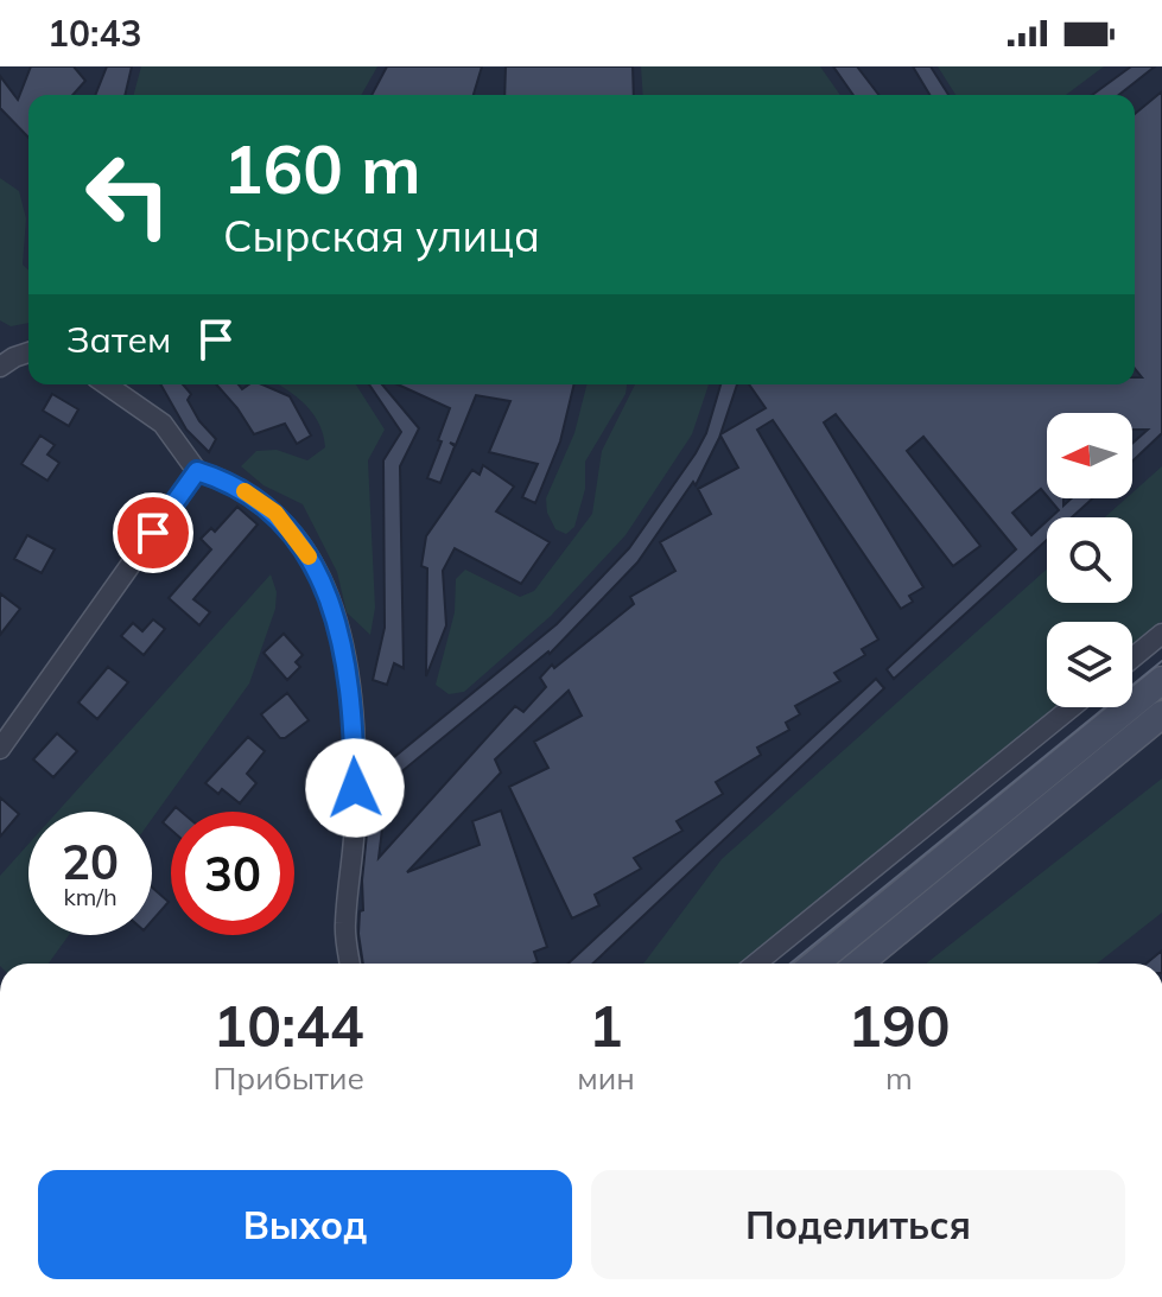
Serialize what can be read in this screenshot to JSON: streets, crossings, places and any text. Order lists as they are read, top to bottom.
{
  "north": "left",
  "page": {
    "status": "10:43",
    "turn": ["160 m", "Сырская улица"],
    "then": "Затем",
    "speed": "20 km/h",
    "limit": "30",
    "eta": [
      "10:44",
      "Прибытие",
      "1",
      "мин",
      "190",
      "m"
    ],
    "buttons": ["Выход", "Поделиться"]
  }
}
